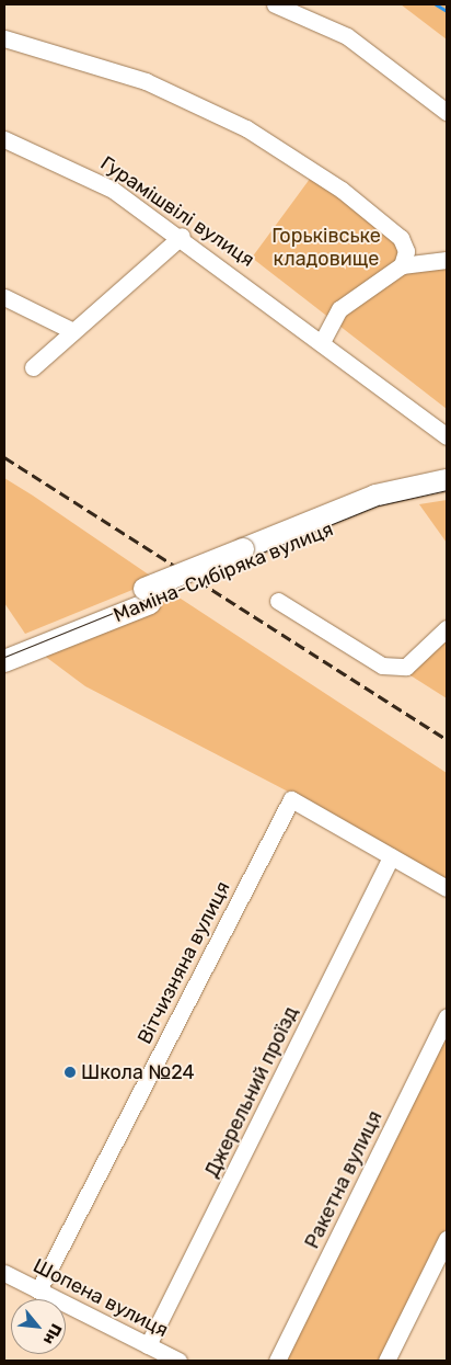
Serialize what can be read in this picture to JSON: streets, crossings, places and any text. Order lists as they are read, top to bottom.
{
  "streets": {
    "main road": ["Маміна-Сибіряка вулиця"],
    "street": [
      "Гурамішвілі вулиця",
      "Вітчизняна вулиця",
      "Джерельний проїзд",
      "Ракетна вулиця",
      "Шопена вулиця"
    ]
  },
  "crossings": [
    ["Вітчизняна вулиця", "Джерельний проїзд"],
    ["Вітчизняна вулиця", "Шопена вулиця"],
    ["Джерельний проїзд", "Шопена вулиця"]
  ],
  "parks": ["Горьківське кладовище"],
  "places": ["Школа №24"],
  "north": "bottom right"
}
